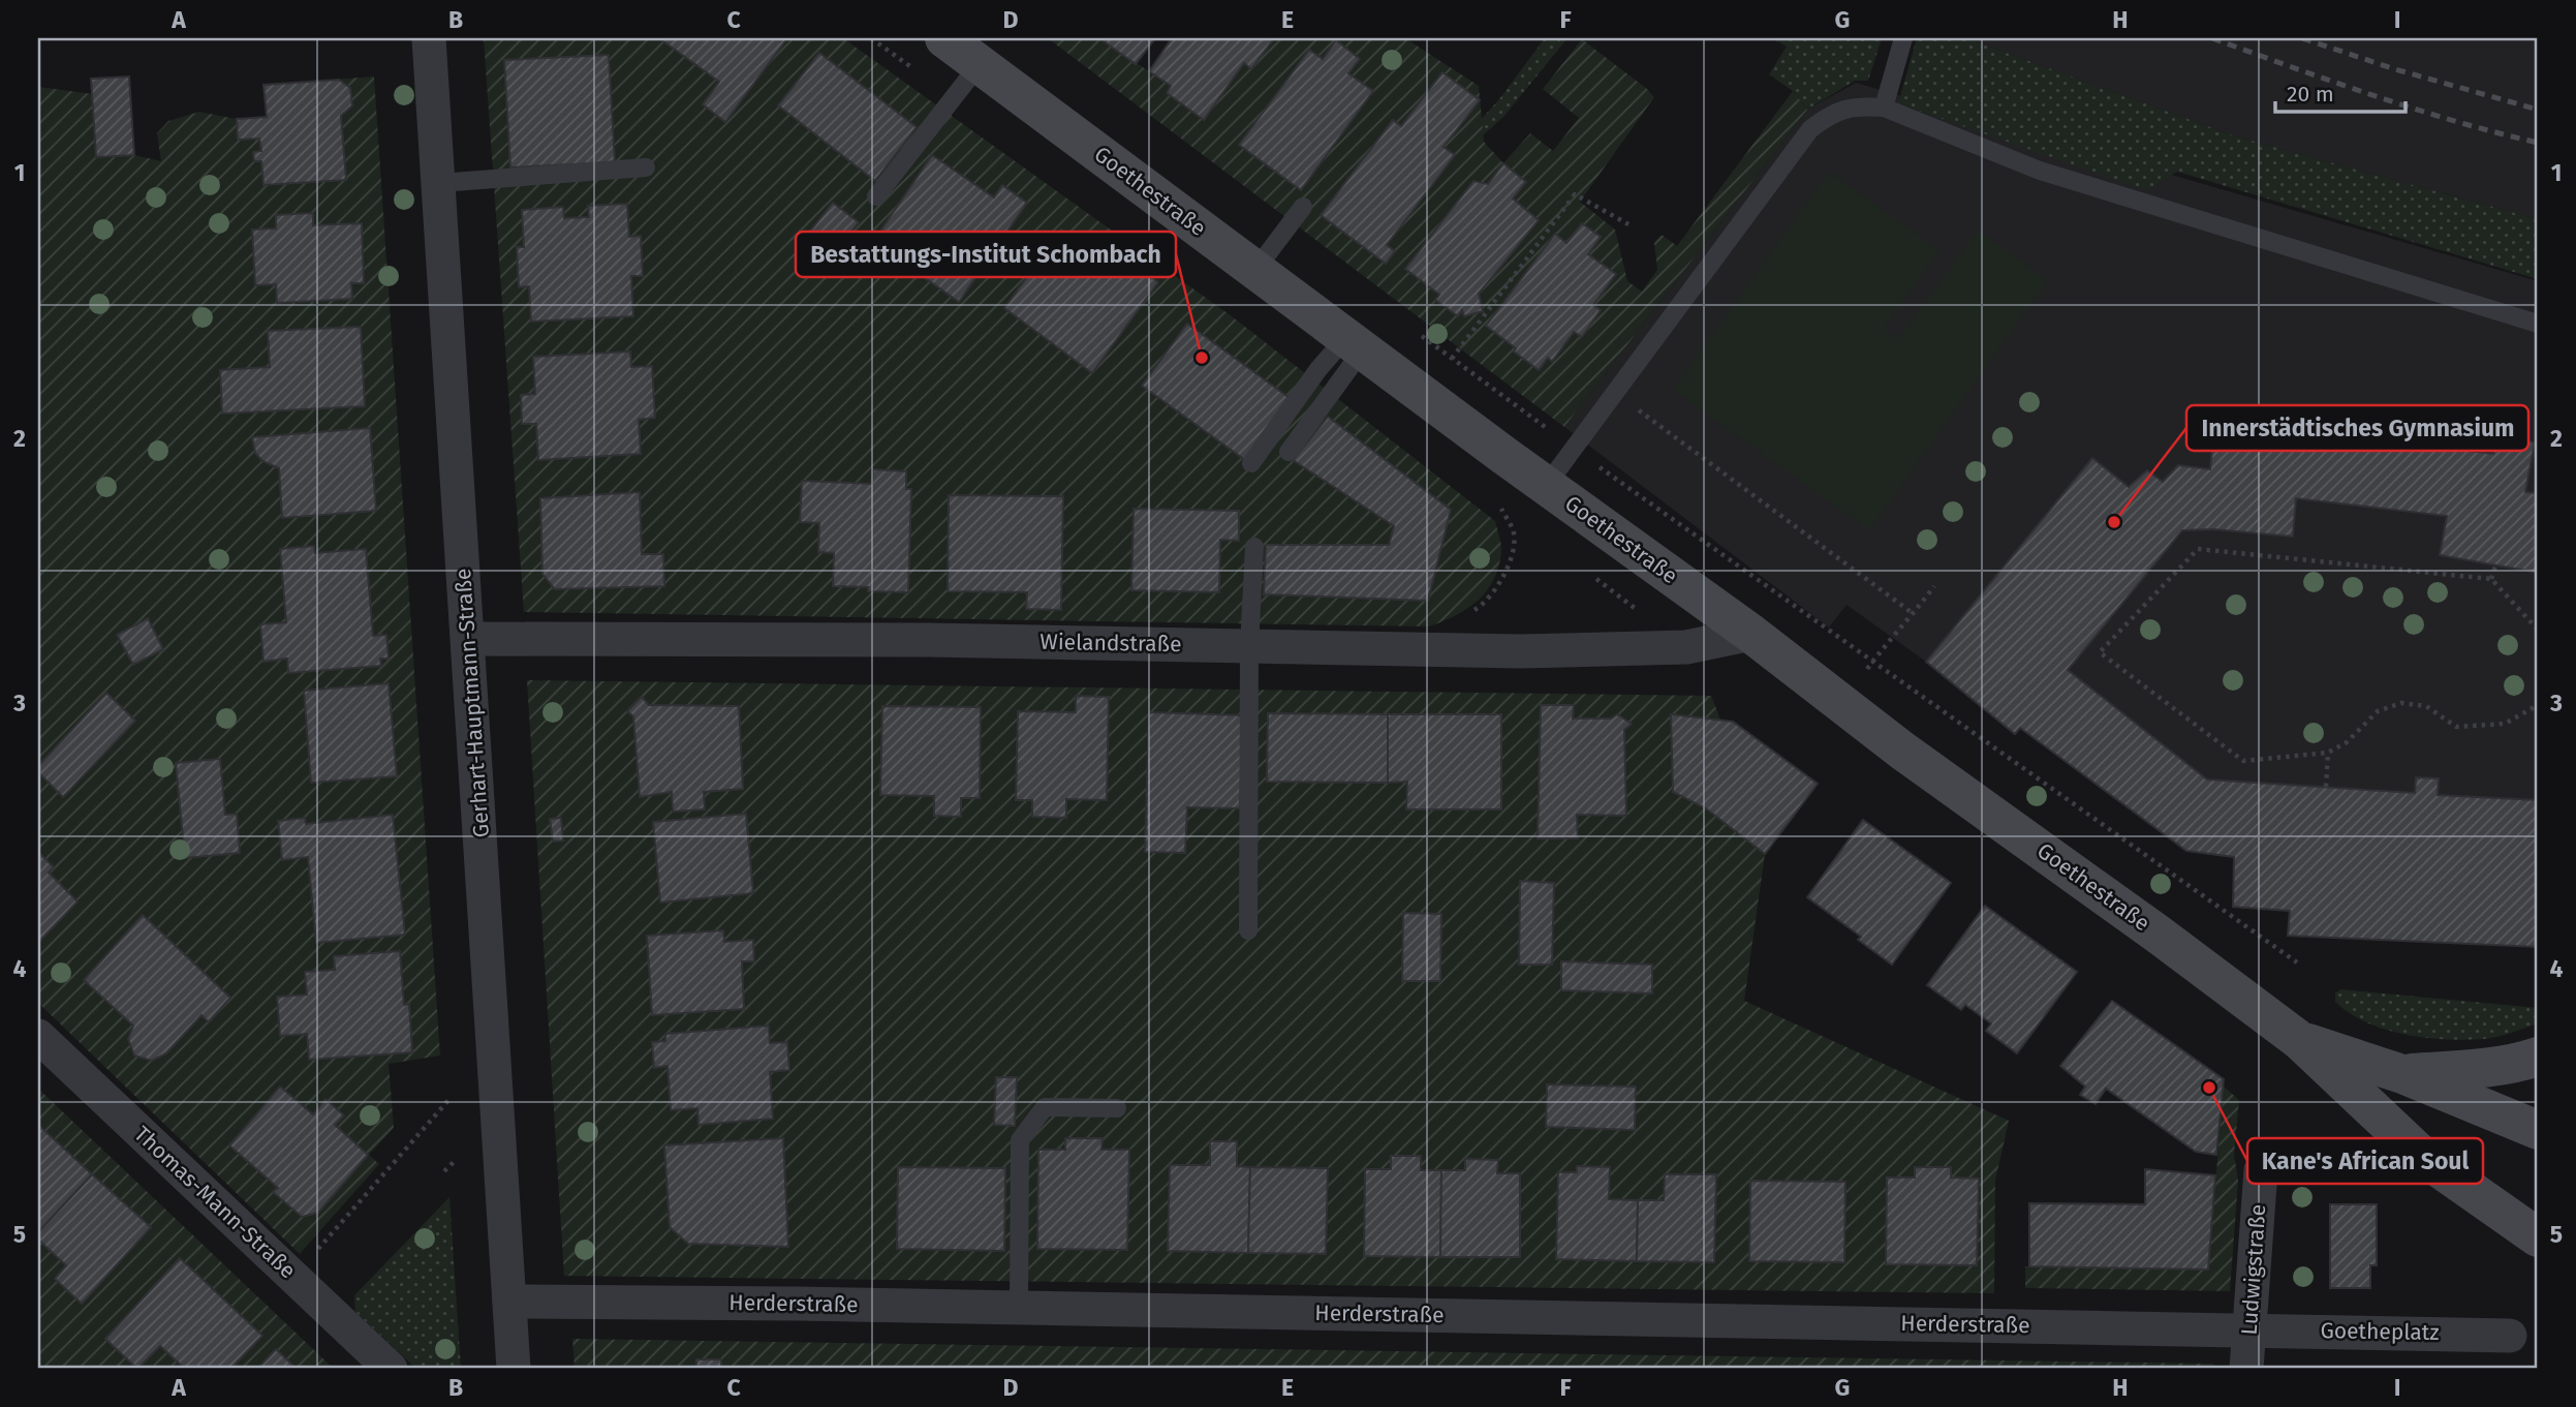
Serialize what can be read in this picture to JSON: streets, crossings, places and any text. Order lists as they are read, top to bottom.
{
  "streets": {
    "street": [
      "Goethestraße",
      "Wielandstraße",
      "Gerhart-Hauptmann-Straße",
      "Thomas-Mann-Straße",
      "Ludwigstraße",
      "Herderstraße",
      "Goetheplatz"
    ]
  },
  "crossings": [
    ["Goethestraße", "Wielandstraße"],
    ["Wielandstraße", "Gerhart-Hauptmann-Straße"],
    ["Gerhart-Hauptmann-Straße", "Herderstraße"],
    ["Ludwigstraße", "Herderstraße"],
    ["Ludwigstraße", "Goetheplatz"],
    ["Herderstraße", "Goetheplatz"]
  ],
  "places": ["Bestattungs-Institut Schombach", "Innerstädtisches Gymnasium", "Kane's African Soul"],
  "scale_bar": "20 m",
  "grid": {
    "columns": [
      "A",
      "B",
      "C",
      "D",
      "E",
      "F",
      "G",
      "H",
      "I"
    ],
    "rows": [
      "1",
      "2",
      "3",
      "4",
      "5"
    ]
  }
}
